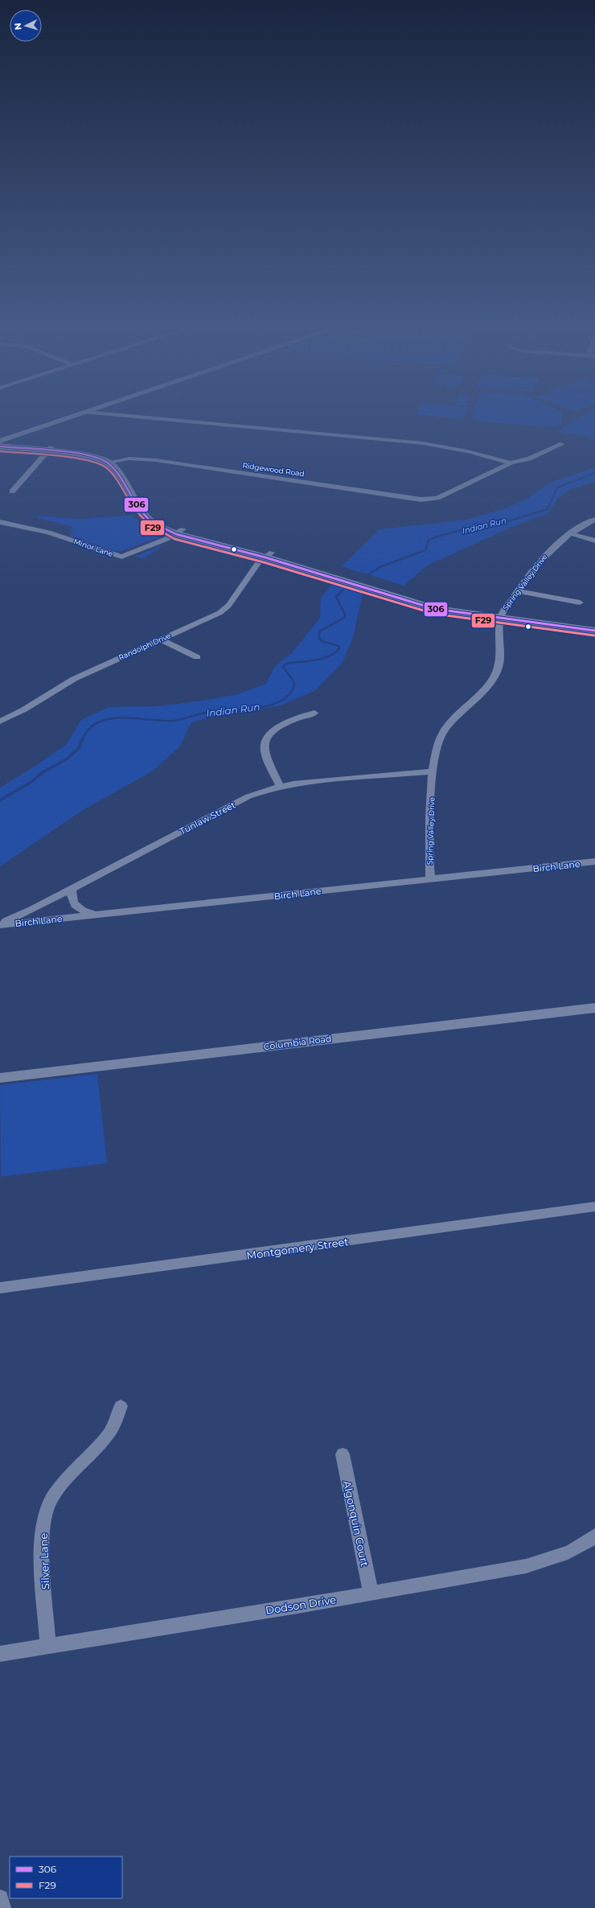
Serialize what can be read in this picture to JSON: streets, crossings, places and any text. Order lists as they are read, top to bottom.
{
  "streets": {
    "street": [
      "Ridgewood Road",
      "Minor Lane",
      "Spring Valley Drive",
      "Randolph Drive",
      "Tunlaw Street",
      "Birch Lane",
      "Columbia Road",
      "Montgomery Street",
      "Algonquin Court",
      "Silver Lane",
      "Dodson Drive"
    ]
  },
  "crossings": [
    ["Spring Valley Drive", "Tunlaw Street"],
    ["Spring Valley Drive", "Birch Lane"],
    ["Tunlaw Street", "Birch Lane"],
    ["Algonquin Court", "Dodson Drive"],
    ["Silver Lane", "Dodson Drive"]
  ],
  "water": ["Indian Run"],
  "lines": ["transit line 306", "transit line F29"],
  "legend": ["306", "F29"],
  "north": "left"
}
